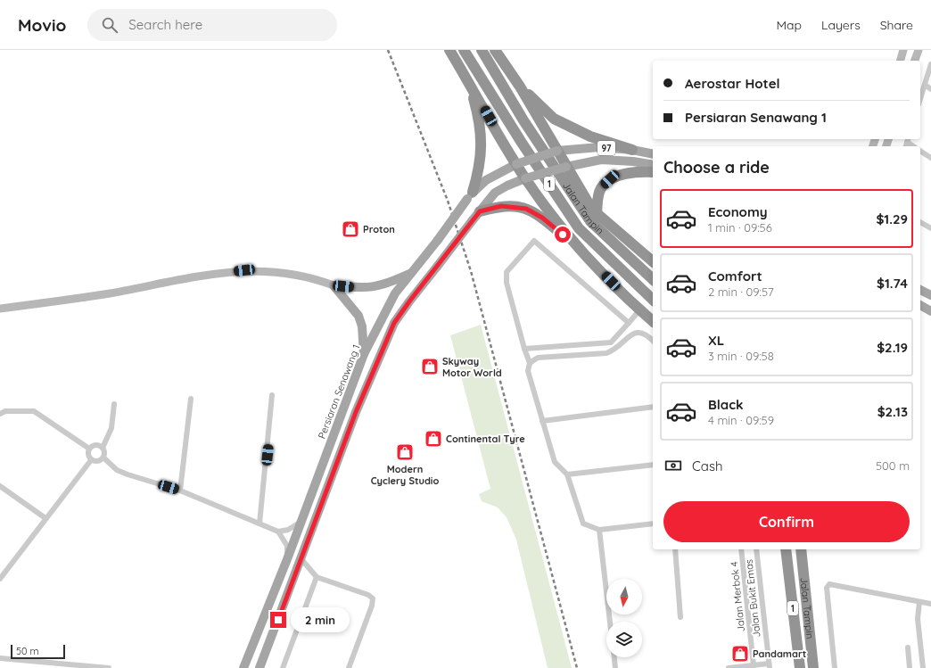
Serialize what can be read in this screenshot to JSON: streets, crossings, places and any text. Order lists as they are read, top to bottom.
{
  "streets": {
    "highway": ["1", "Jalan Tampin"],
    "main road": ["97", "Persiaran Senawang 1"],
    "street": ["Jalan Merbok 4", "Jalan Bukit Emas"]
  },
  "crossings": [
    ["97", "Persiaran Senawang 1"]
  ],
  "places": {
    "shop": [
      "Proton",
      "Skyway Motor World",
      "Continental Tyre",
      "Modern Cyclery Studio",
      "Pandamart"
    ]
  },
  "scale_bar": "50 m",
  "north": "bottom",
  "page": {
    "header": "Movio",
    "search": "Search here",
    "nav": ["Map", "Layers", "Share"],
    "banner": ["Aerostar Hotel", "Persiaran Senawang 1"],
    "heading": "Choose a ride",
    "list": [
      {
        "name": "Economy",
        "note": "1 min · 09:56",
        "value": "$1.29"
      },
      {
        "name": "Comfort",
        "note": "2 min · 09:57",
        "value": "$1.74"
      },
      {
        "name": "XL",
        "note": "3 min · 09:58",
        "value": "$2.19"
      },
      {
        "name": "Black",
        "note": "4 min · 09:59",
        "value": "$2.13"
      }
    ],
    "pay": ["Cash", "500 m"],
    "buttons": "Confirm",
    "bubble": "2 min",
    "scale": "50 m"
  }
}
